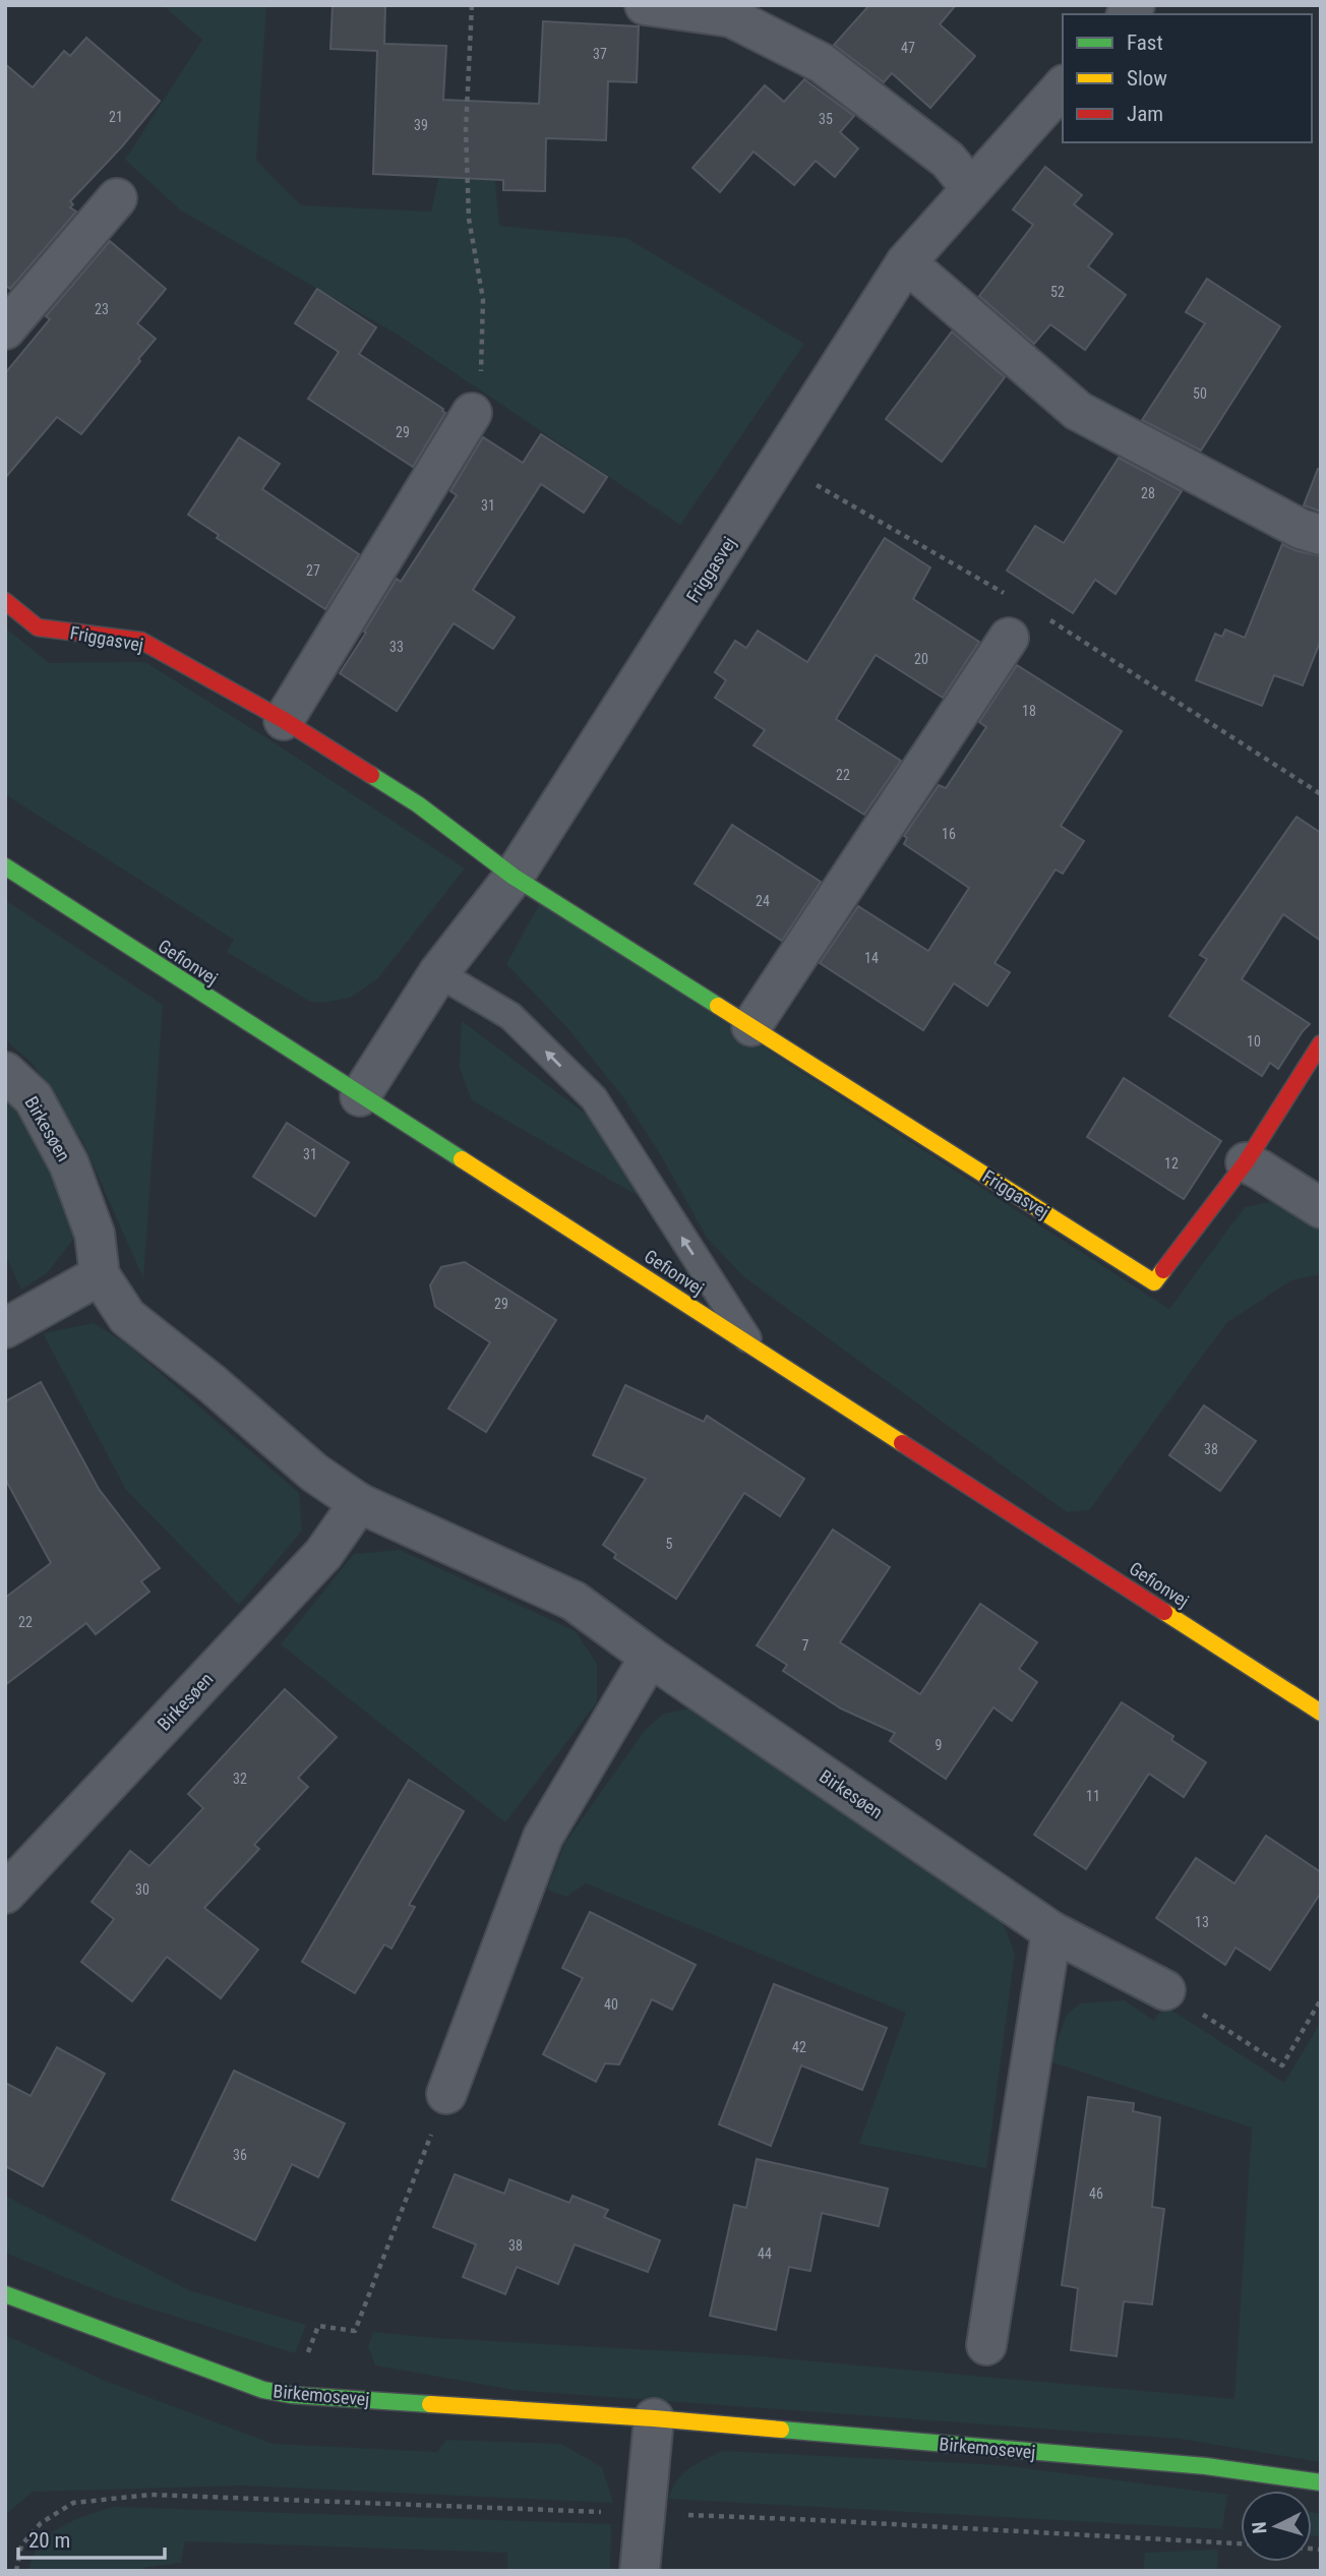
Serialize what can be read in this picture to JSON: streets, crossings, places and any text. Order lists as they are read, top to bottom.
{
  "streets": {
    "street": [
      "Friggasvej",
      "Gefionvej",
      "Birkesøen",
      "Birkemosevej"
    ]
  },
  "crossings": [
    ["Friggasvej", "Gefionvej"]
  ],
  "house_numbers": [
    "47",
    "37",
    "21",
    "35",
    "39",
    "52",
    "23",
    "50",
    "29",
    "28",
    "31",
    "27",
    "33",
    "20",
    "18",
    "22",
    "16",
    "24",
    "14",
    "10",
    "31",
    "12",
    "29",
    "38",
    "5",
    "22",
    "7",
    "9",
    "32",
    "11",
    "30",
    "13",
    "40",
    "42",
    "36",
    "46",
    "38",
    "44"
  ],
  "legend": ["Fast", "Slow", "Jam"],
  "scale_bar": "20 m",
  "north": "left"
}
